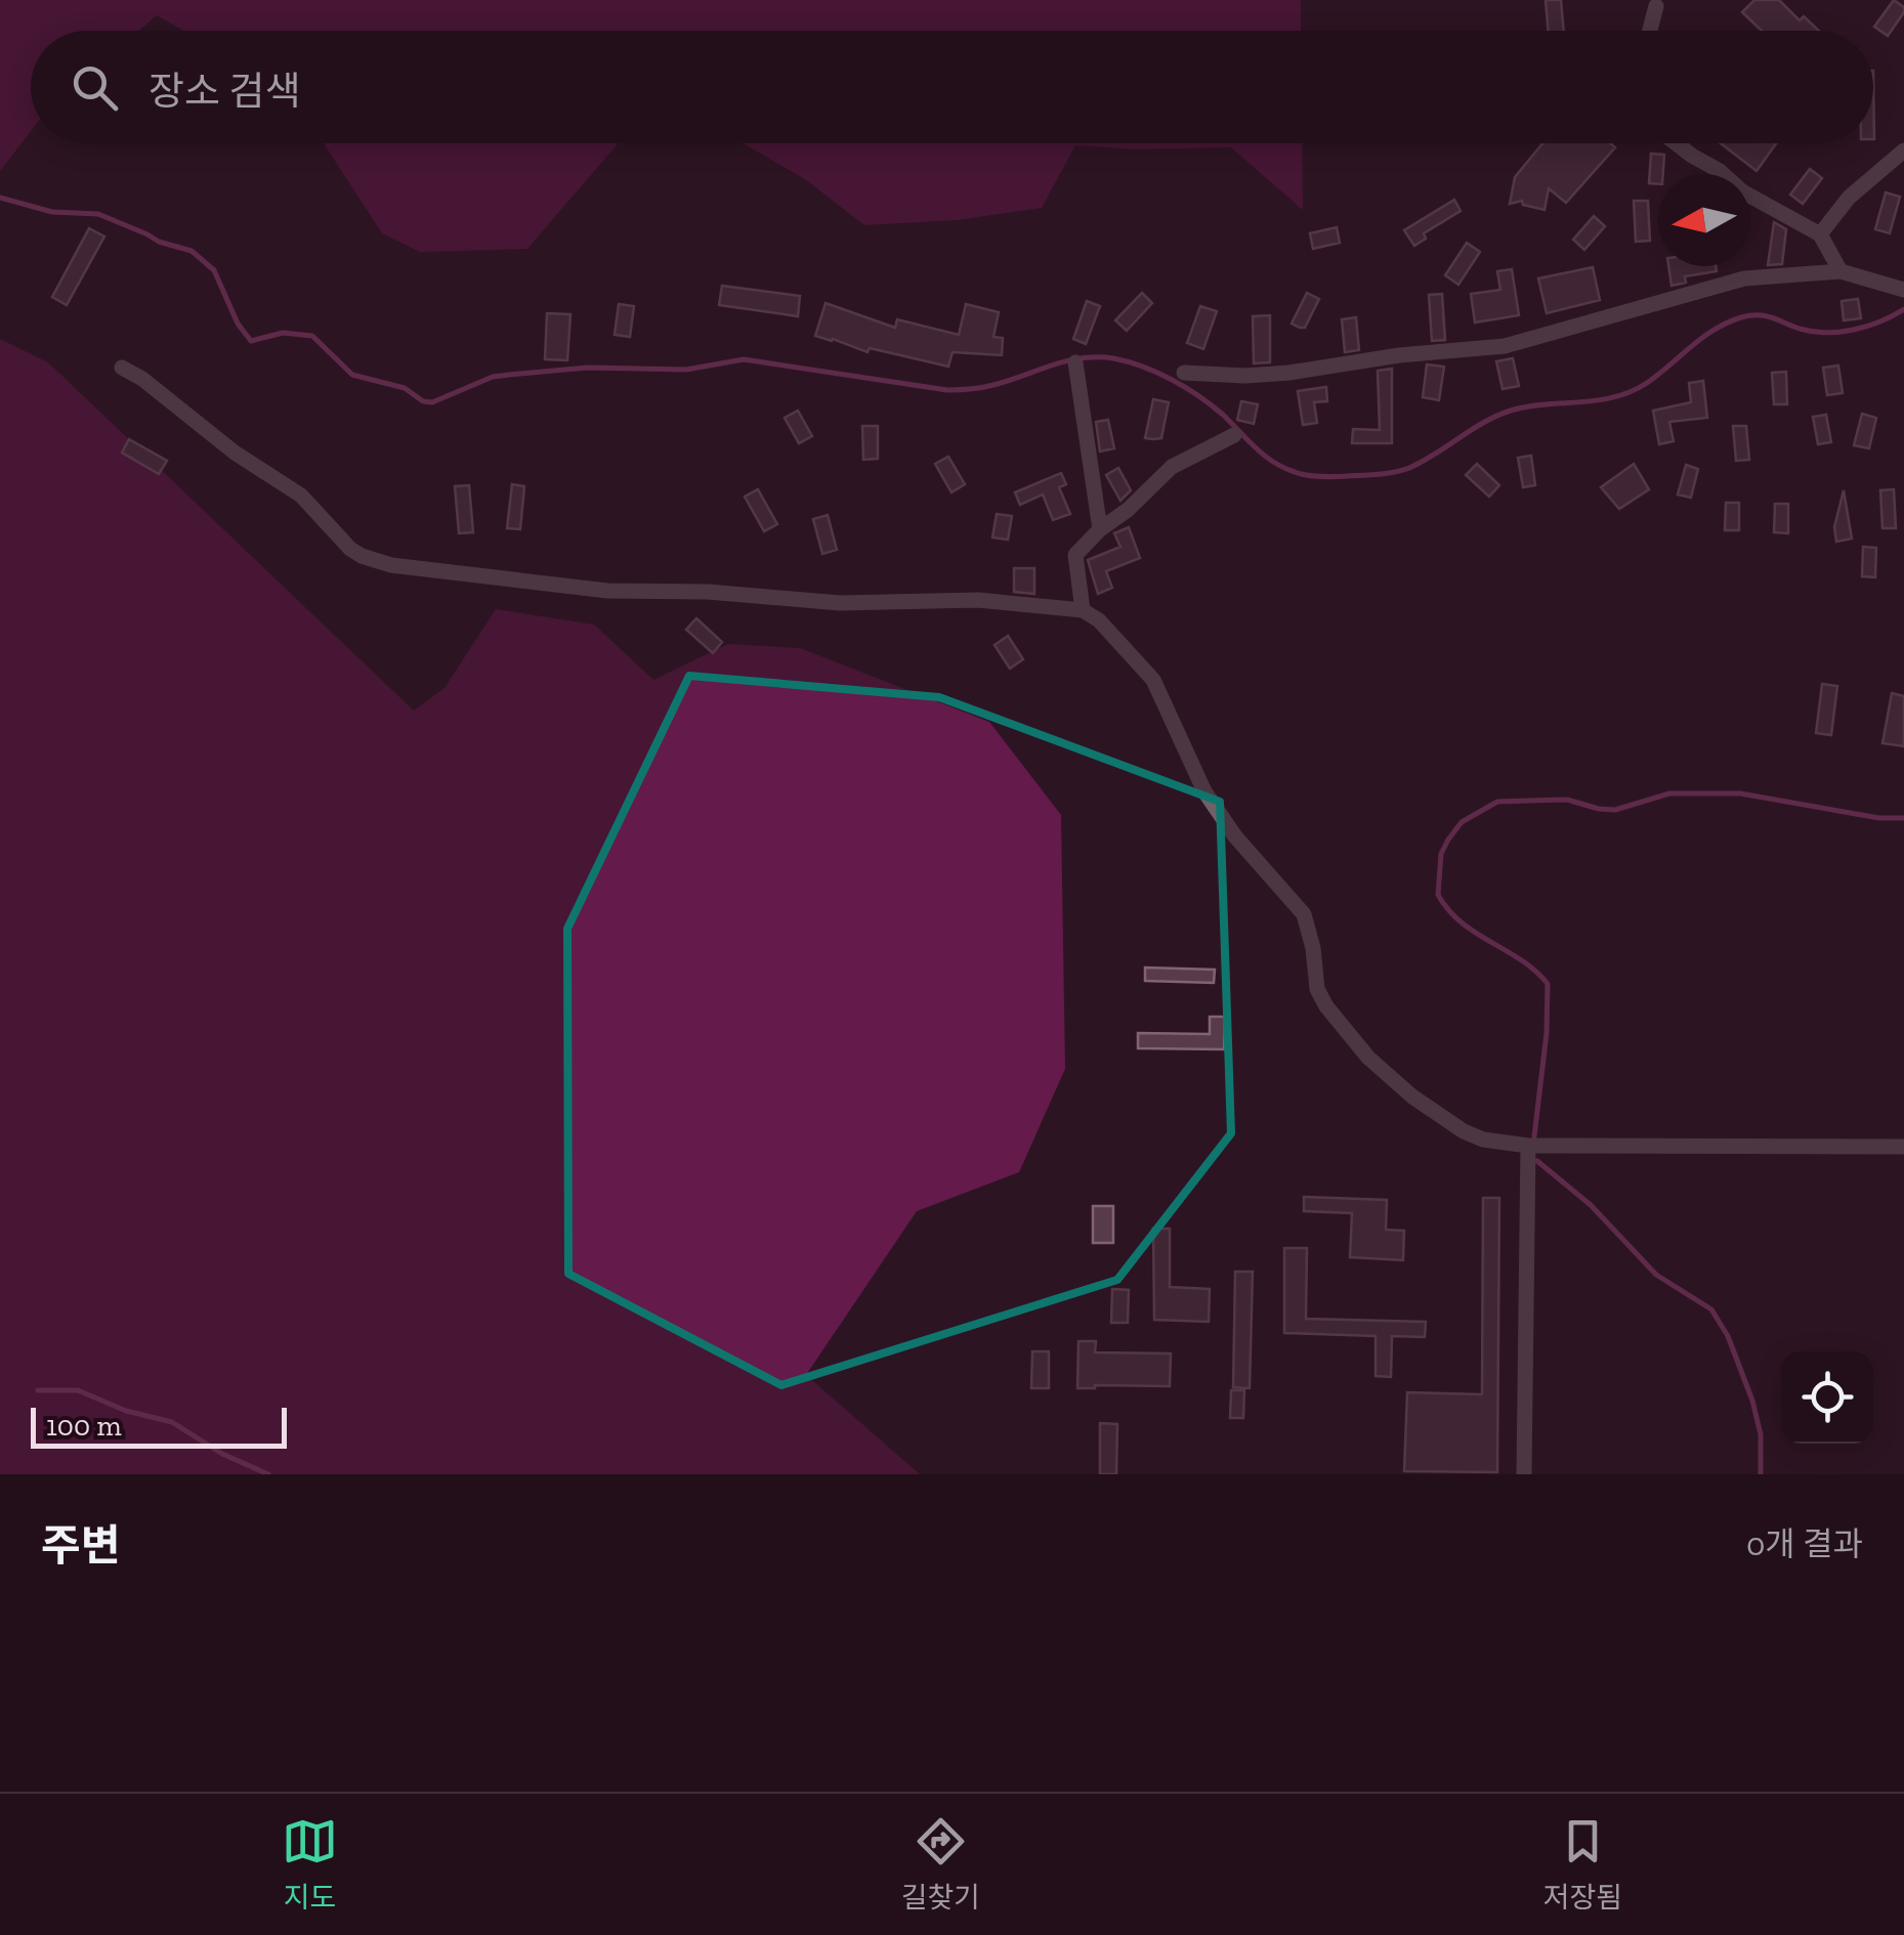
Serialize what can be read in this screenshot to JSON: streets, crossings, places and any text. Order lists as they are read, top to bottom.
{
  "scale_bar": "100 m",
  "north": "left",
  "page": {
    "search": "장소 검색",
    "scale": "100 m",
    "heading": ["주변", "0개 결과"],
    "nav": ["지도", "길찾기", "저장됨"]
  }
}
